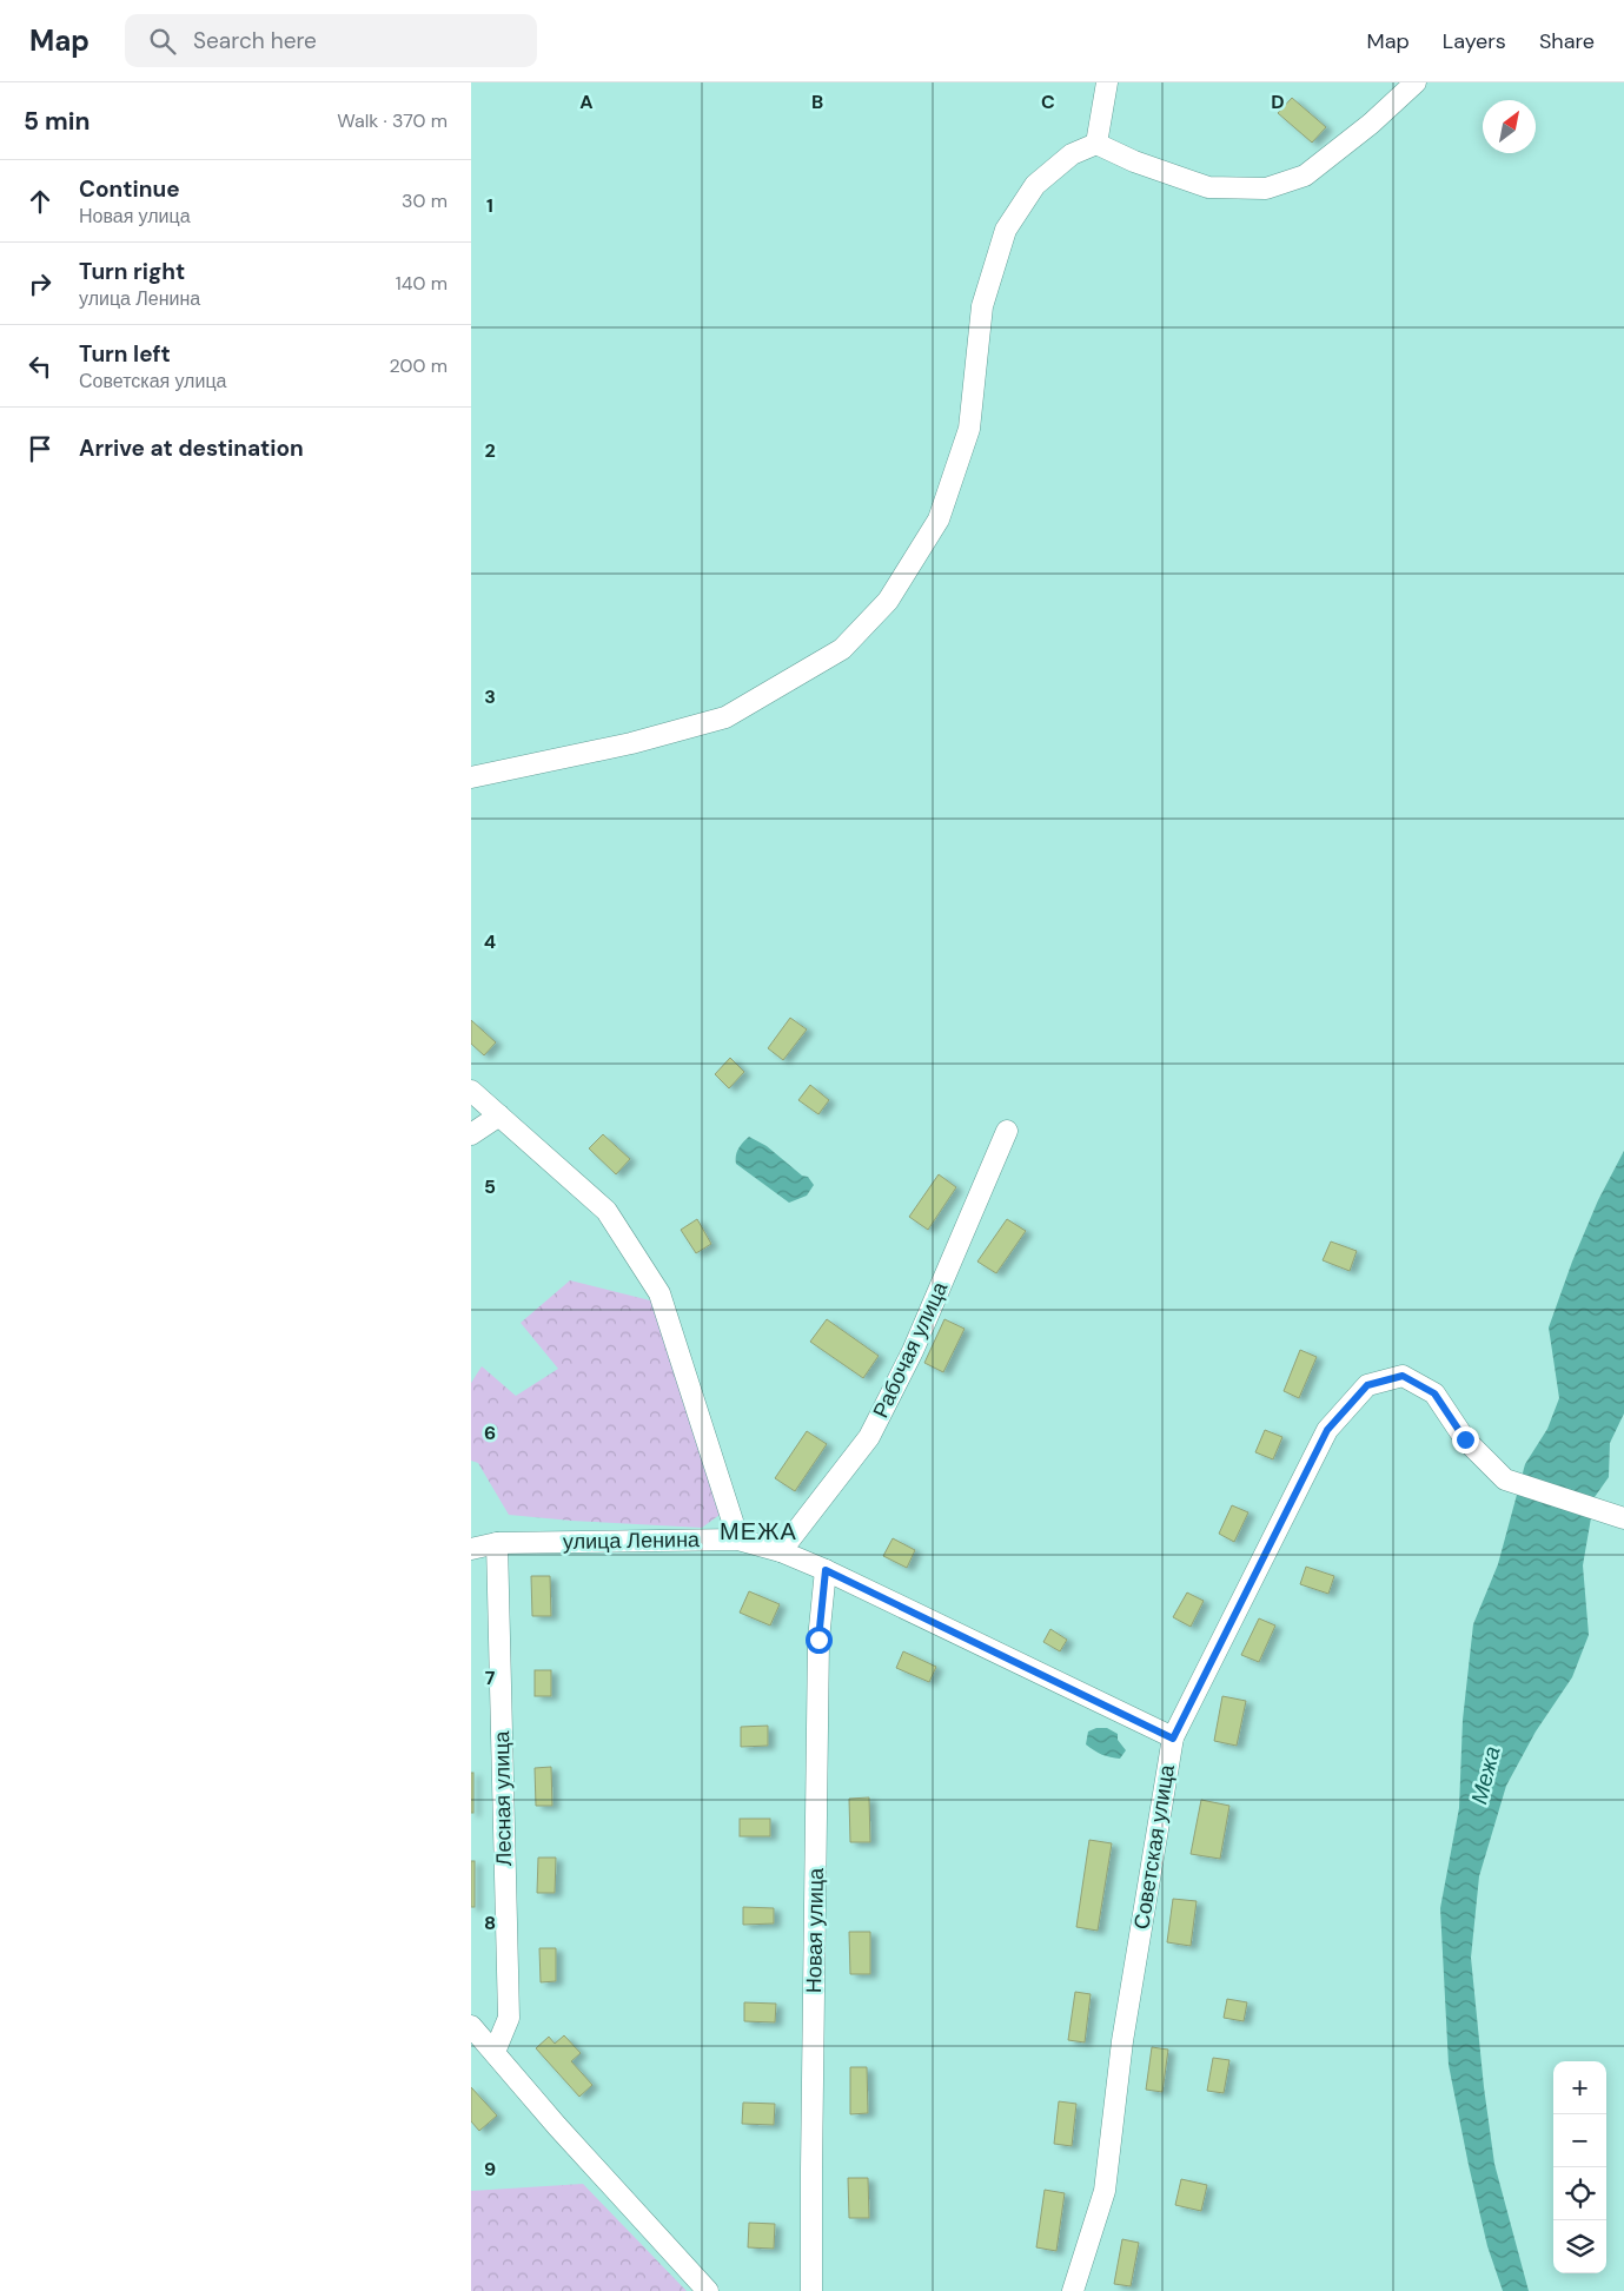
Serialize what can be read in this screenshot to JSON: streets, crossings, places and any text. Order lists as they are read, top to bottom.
{
  "streets": {
    "street": [
      "Рабочая улица",
      "улица Ленина",
      "Лесная улица",
      "Советская улица",
      "Новая улица"
    ]
  },
  "crossings": [
    ["Рабочая улица", "улица Ленина"],
    ["улица Ленина", "Лесная улица"],
    ["улица Ленина", "Советская улица"],
    ["улица Ленина", "Новая улица"]
  ],
  "districts": ["МЕЖА"],
  "water": ["Межа"],
  "north": "top right",
  "page": {
    "header": "Map",
    "search": "Search here",
    "nav": ["Map", "Layers", "Share"],
    "heading": ["5 min", "Walk · 370 m"],
    "list": [
      ["Continue", "Новая улица", "30 m"],
      ["Turn right", "улица Ленина", "140 m"],
      ["Turn left", "Советская улица", "200 m"],
      "Arrive at destination"
    ],
    "map_buttons": ["+", "−"]
  },
  "grid": {
    "columns": [
      "A",
      "B",
      "C",
      "D"
    ],
    "rows": [
      "1",
      "2",
      "3",
      "4",
      "5",
      "6",
      "7",
      "8",
      "9"
    ]
  }
}
